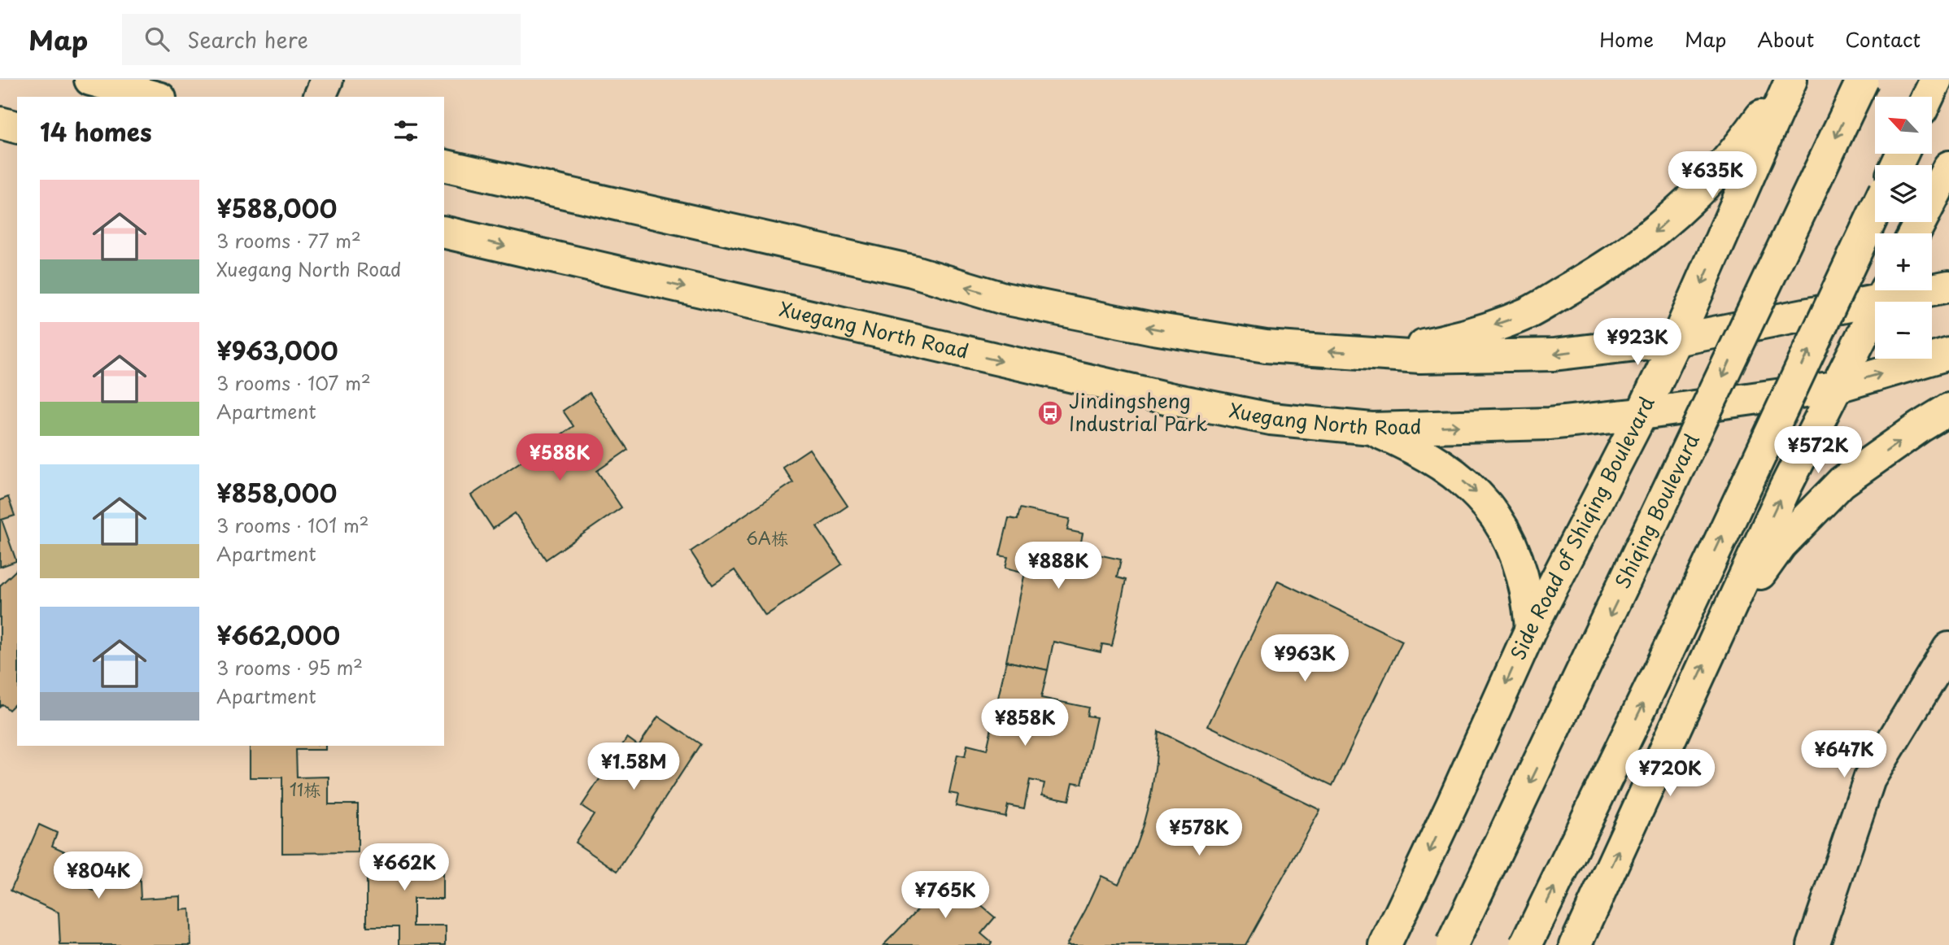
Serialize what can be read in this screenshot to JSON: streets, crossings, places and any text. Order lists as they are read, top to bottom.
{
  "streets": {
    "main road": ["Xuegang North Road", "Shiqing Boulevard", "Side Road of Shiqing Boulevard"]
  },
  "crossings": [
    ["Xuegang North Road", "Side Road of Shiqing Boulevard"]
  ],
  "places": {
    "bus stop": ["Jindingsheng Industrial Park"]
  },
  "house_numbers": ["6A栋", "11栋"],
  "north": "top left",
  "page": {
    "header": "Map",
    "search": "Search here",
    "nav": [
      "Home",
      "Map",
      "About",
      "Contact"
    ],
    "map_buttons": ["+", "−"],
    "heading": "14 homes",
    "price": [
      "¥635K",
      "¥923K",
      "¥572K",
      "¥588K",
      "¥888K",
      "¥963K",
      "¥858K",
      "¥647K",
      "¥1.58M",
      "¥720K",
      "¥578K",
      "¥662K",
      "¥804K",
      "¥765K"
    ],
    "list": [
      {
        "name": "¥588,000",
        "note": "3 rooms · 77 m² · Xuegang North Road"
      },
      {
        "name": "¥963,000",
        "note": "3 rooms · 107 m² · Apartment"
      },
      {
        "name": "¥858,000",
        "note": "3 rooms · 101 m² · Apartment"
      },
      {
        "name": "¥662,000",
        "note": "3 rooms · 95 m² · Apartment"
      }
    ]
  }
}
